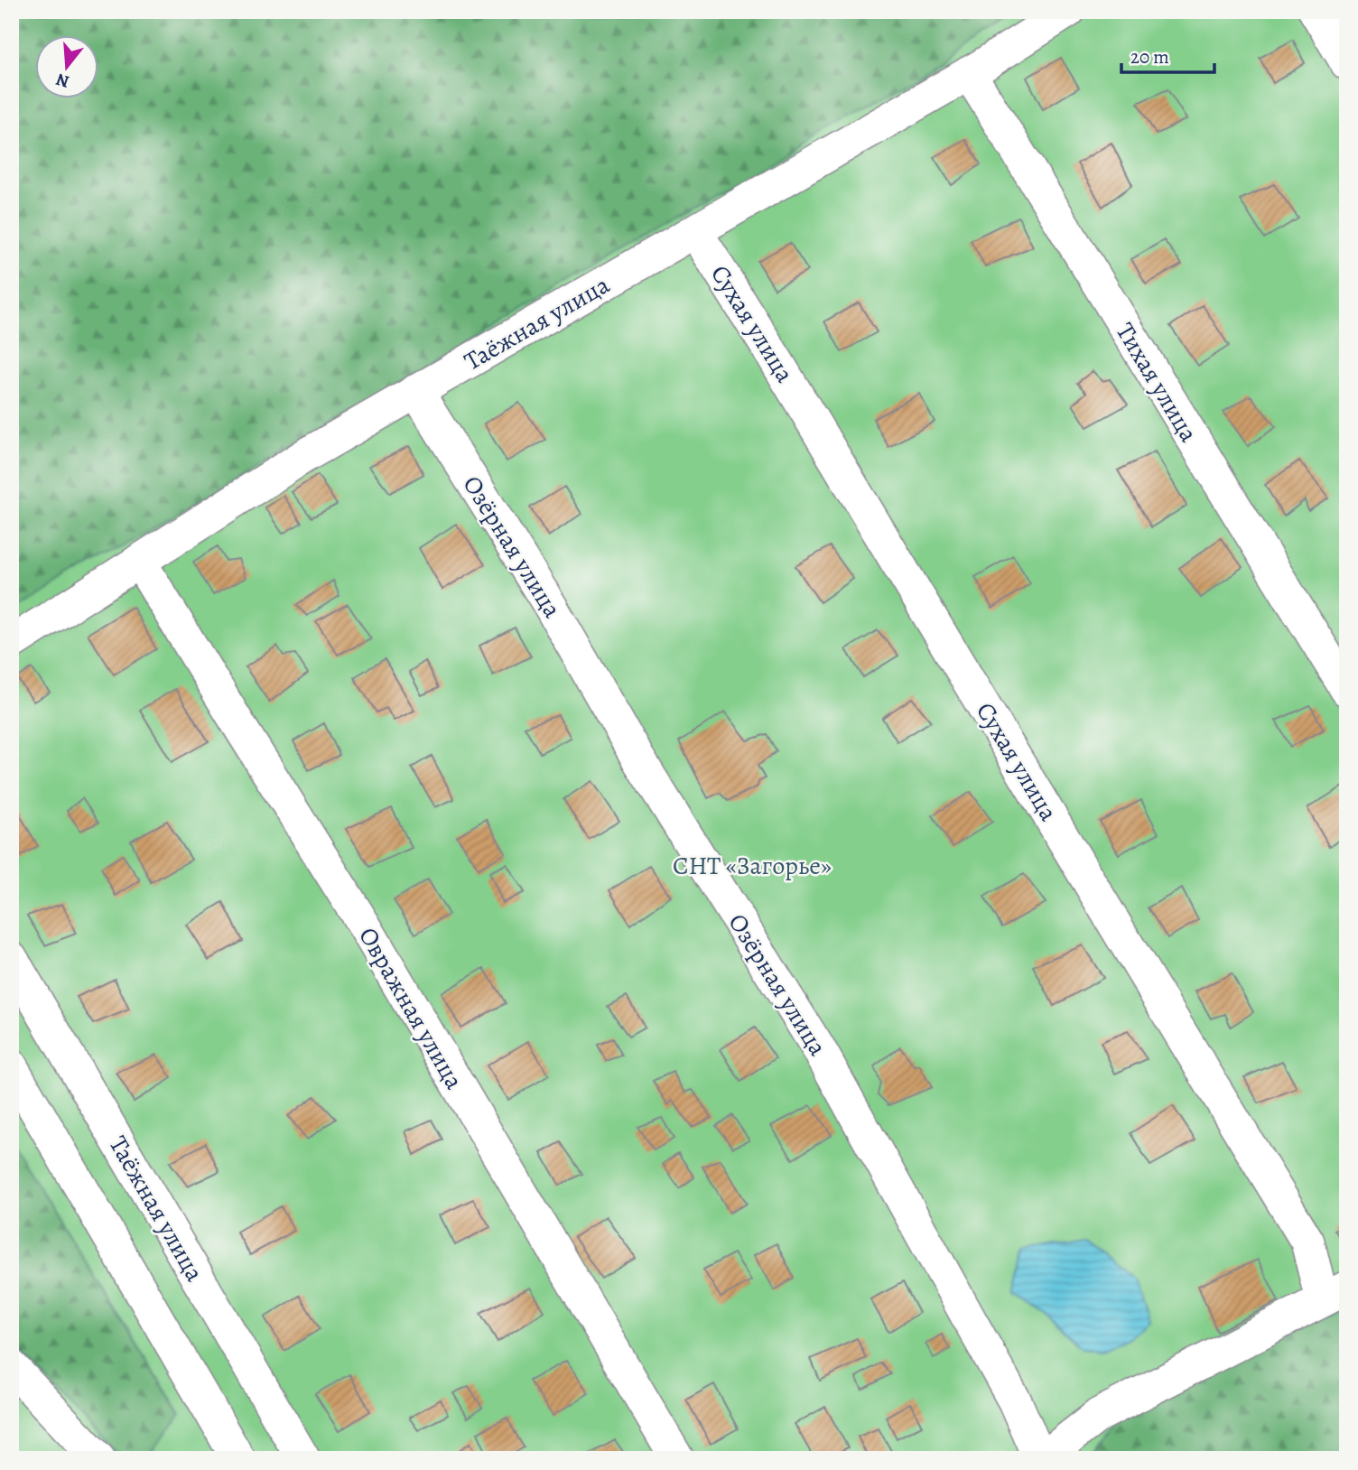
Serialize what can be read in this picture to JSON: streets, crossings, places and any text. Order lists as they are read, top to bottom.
{
  "streets": {
    "street": [
      "Таёжная улица",
      "Сухая улица",
      "Тихая улица",
      "Озёрная улица",
      "Овражная улица"
    ]
  },
  "crossings": [
    ["Таёжная улица", "Сухая улица"],
    ["Таёжная улица", "Тихая улица"],
    ["Таёжная улица", "Озёрная улица"],
    ["Таёжная улица", "Овражная улица"]
  ],
  "parks": ["СНТ «Загорье»"],
  "scale_bar": "20 m",
  "north": "bottom"
}
